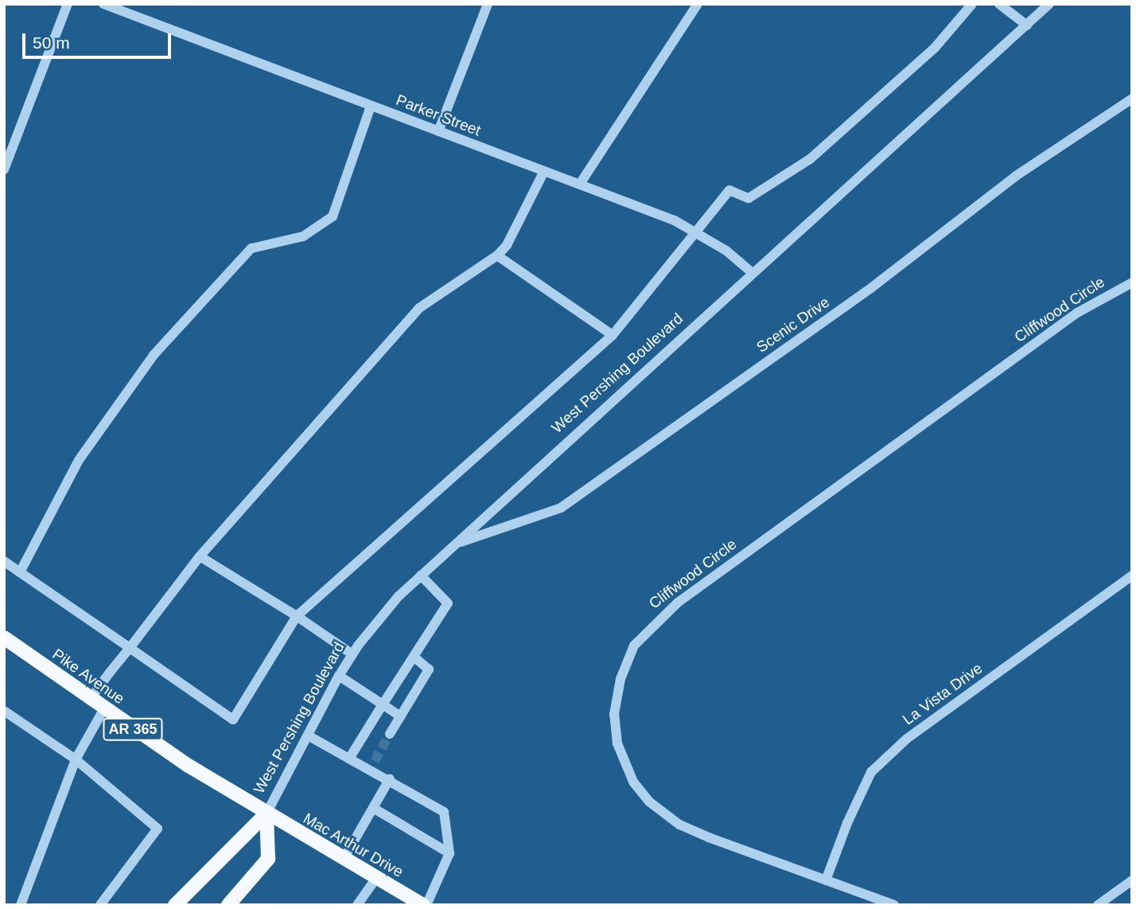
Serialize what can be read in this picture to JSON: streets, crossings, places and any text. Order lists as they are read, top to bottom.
{
  "streets": {
    "main road": [
      "West Pershing Boulevard",
      "Pike Avenue",
      "AR 365",
      "Mac Arthur Drive"
    ],
    "street": [
      "Parker Street",
      "Cliffwood Circle",
      "Scenic Drive",
      "La Vista Drive"
    ]
  },
  "crossings": [
    ["Parker Street", "West Pershing Boulevard"],
    ["Cliffwood Circle", "La Vista Drive"],
    ["Scenic Drive", "West Pershing Boulevard"],
    ["West Pershing Boulevard", "Pike Avenue"],
    ["West Pershing Boulevard", "Mac Arthur Drive"],
    ["Pike Avenue", "Mac Arthur Drive"]
  ],
  "scale_bar": "50 m"
}
